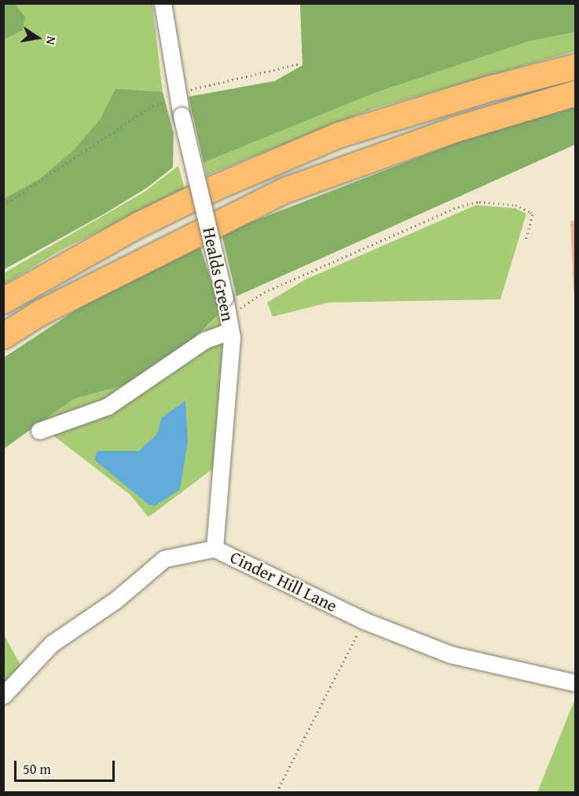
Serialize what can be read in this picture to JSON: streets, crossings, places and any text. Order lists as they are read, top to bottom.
{
  "streets": {
    "street": ["Healds Green", "Cinder Hill Lane"]
  },
  "crossings": [
    ["Healds Green", "Cinder Hill Lane"]
  ],
  "scale_bar": "50 m",
  "north": "right"
}
